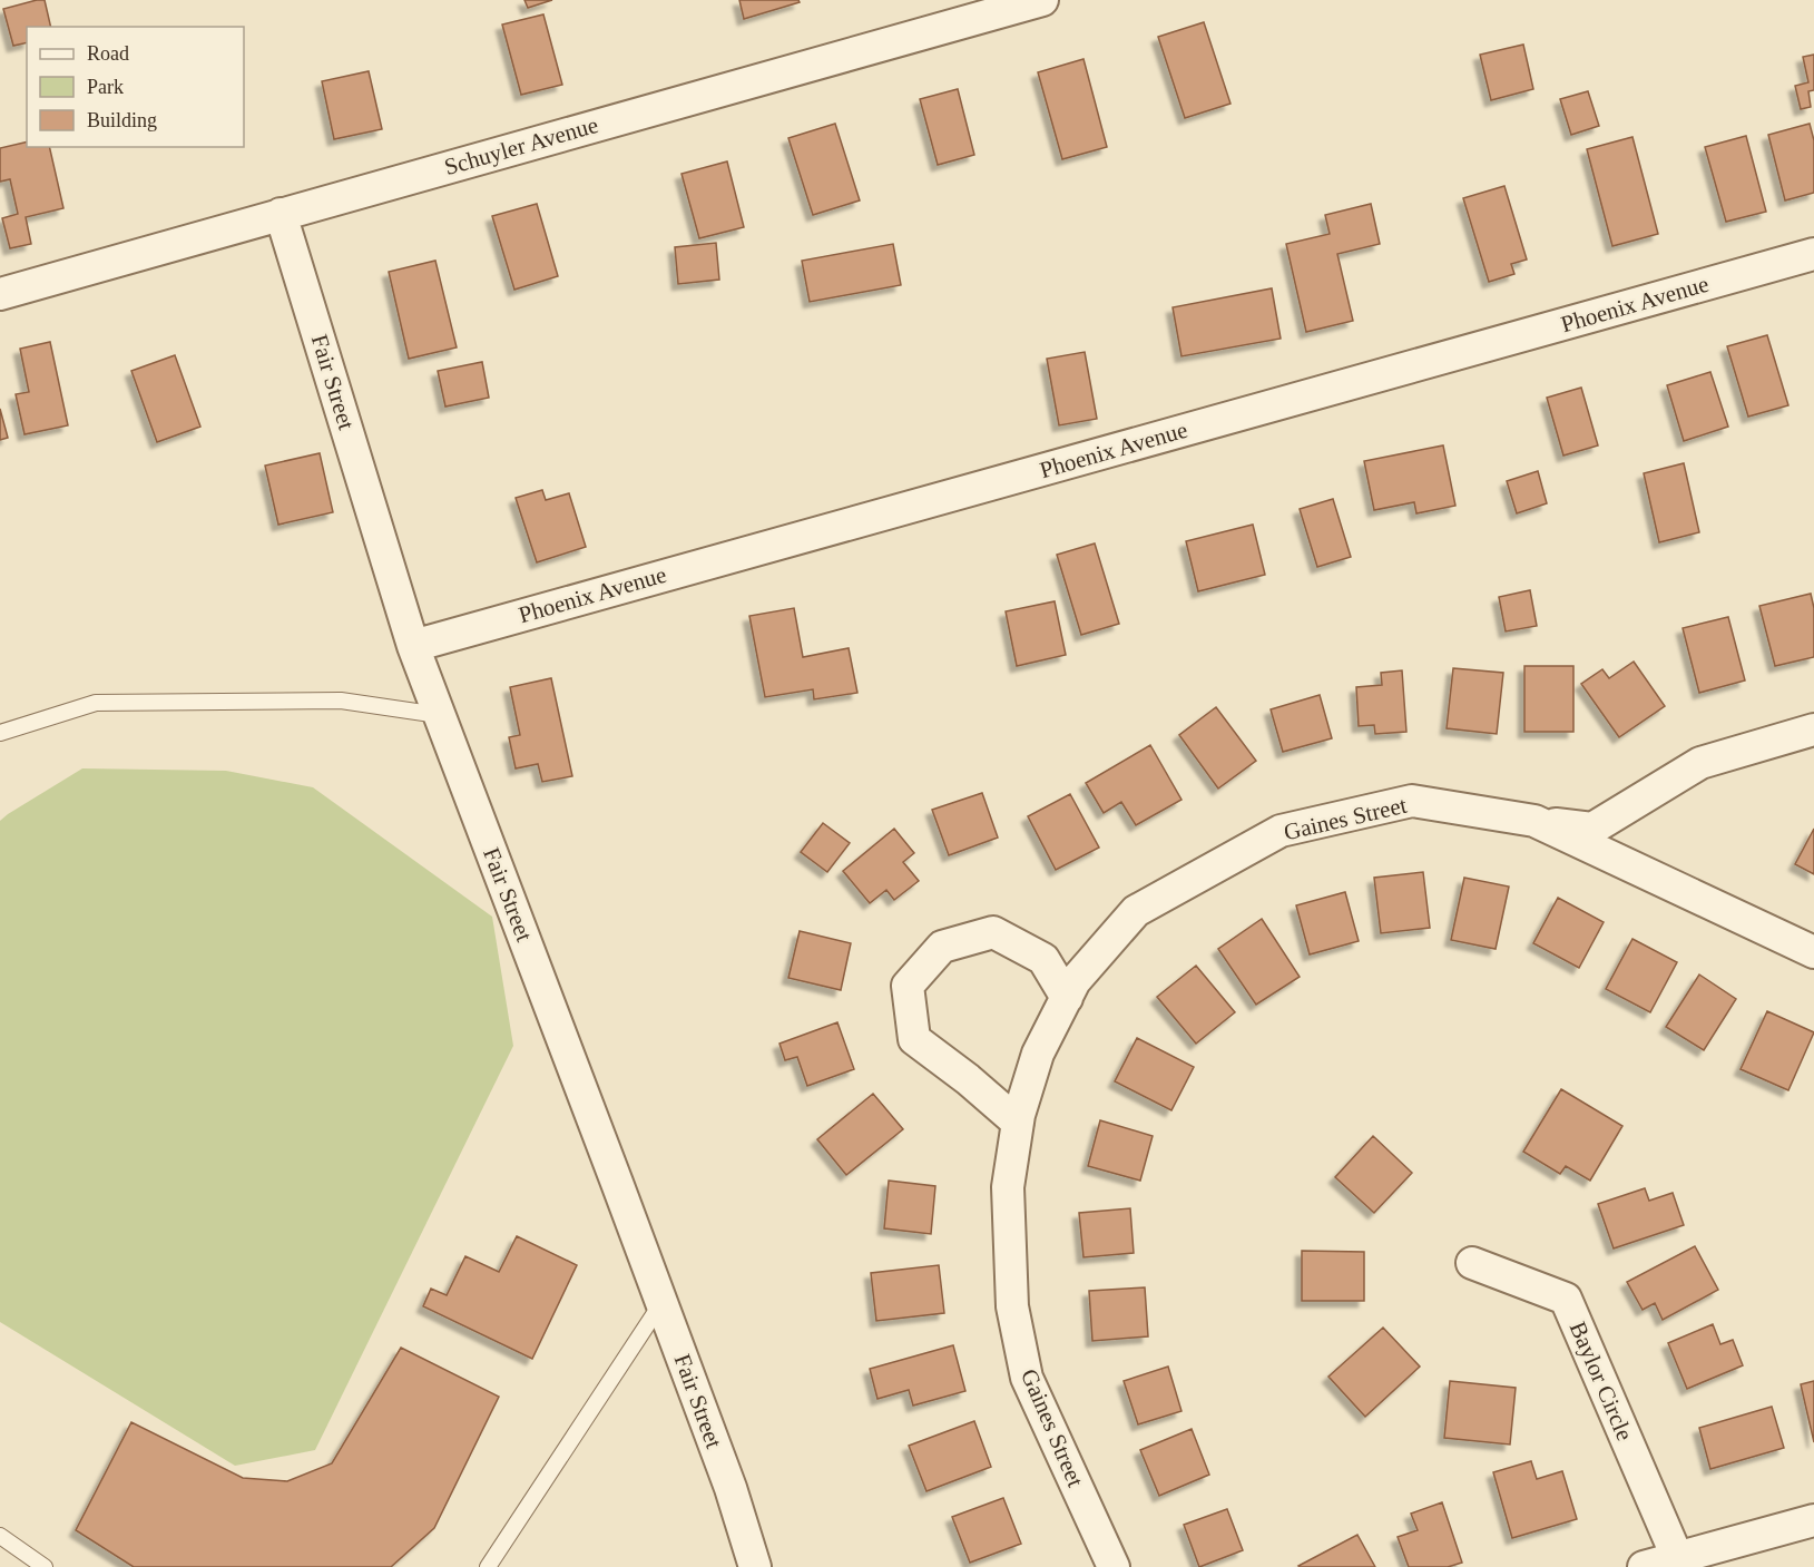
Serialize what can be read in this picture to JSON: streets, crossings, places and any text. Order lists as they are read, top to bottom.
{
  "streets": {
    "street": [
      "Schuyler Avenue",
      "Phoenix Avenue",
      "Fair Street",
      "Gaines Street",
      "Baylor Circle"
    ]
  },
  "crossings": [
    ["Schuyler Avenue", "Fair Street"],
    ["Phoenix Avenue", "Fair Street"]
  ],
  "legend": ["Road", "Park", "Building"]
}
